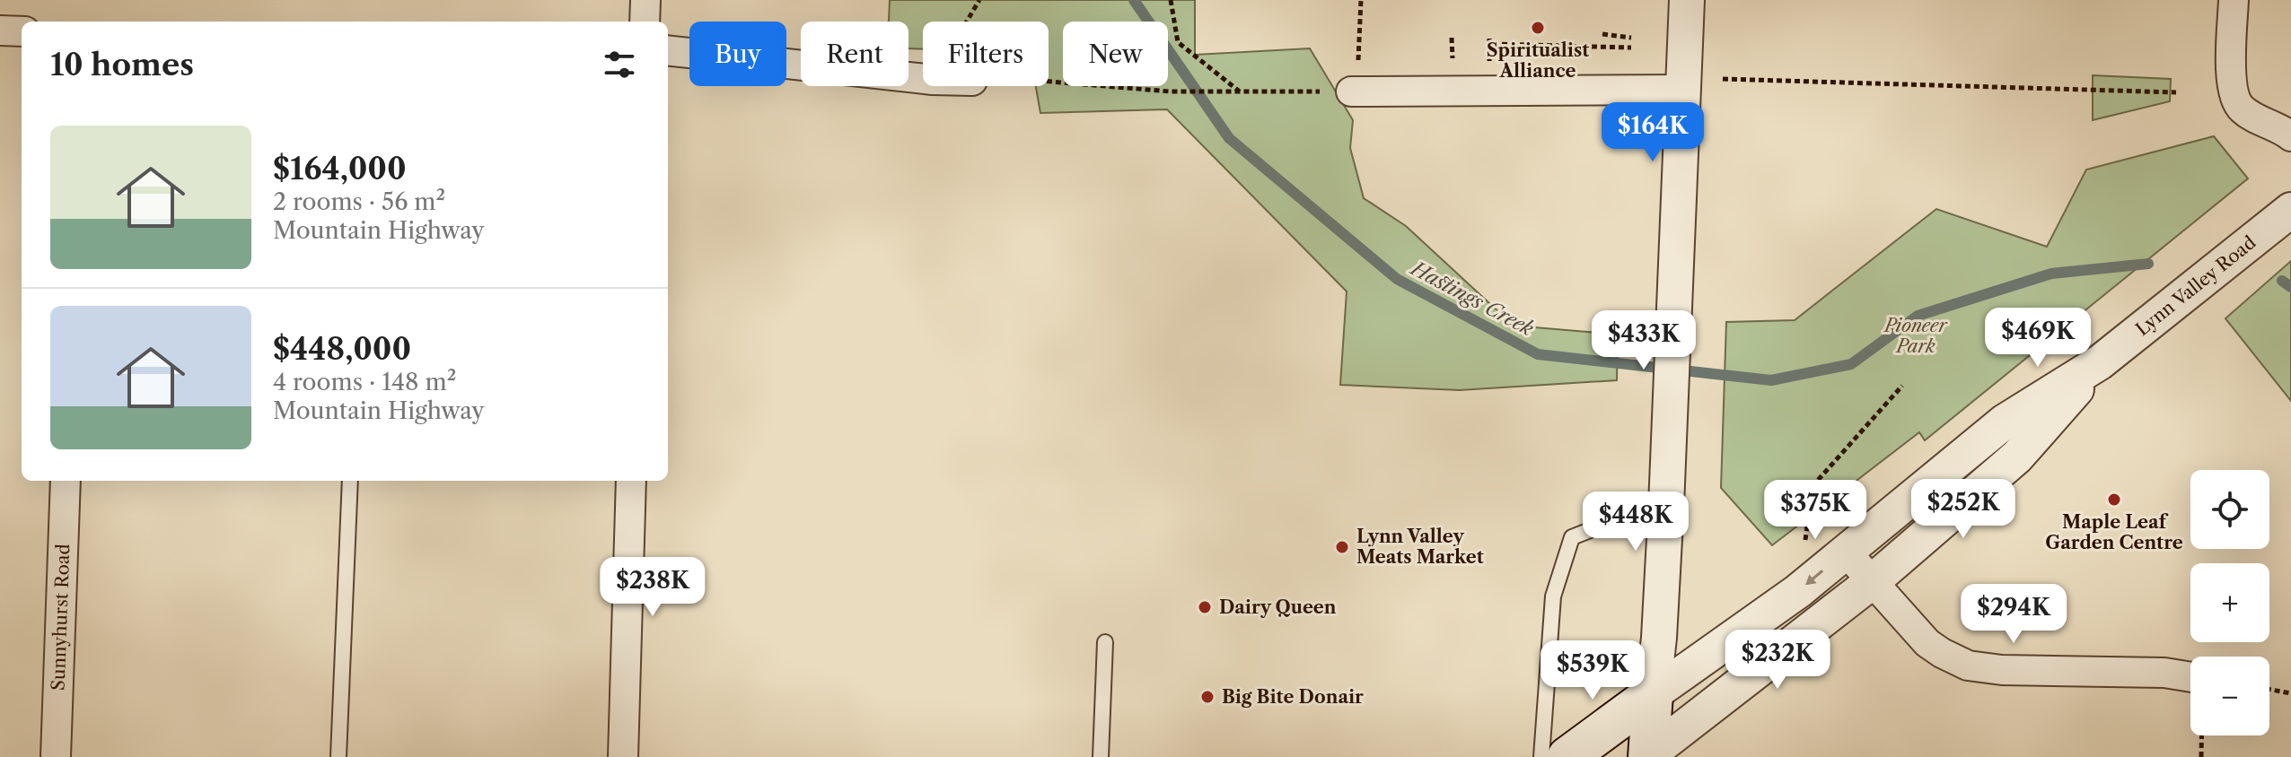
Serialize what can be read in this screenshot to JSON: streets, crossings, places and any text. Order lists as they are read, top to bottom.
{
  "streets": {
    "main road": ["Lynn Valley Road"],
    "street": ["Sunnyhurst Road"]
  },
  "water": ["Hastings Creek"],
  "parks": ["Pioneer Park"],
  "places": [
    "Spiritualist Alliance",
    "Maple Leaf Garden Centre",
    "Lynn Valley Meats Market",
    "Dairy Queen",
    "Big Bite Donair"
  ],
  "page": {
    "chip": [
      "Buy",
      "Rent",
      "Filters",
      "New"
    ],
    "heading": "10 homes",
    "price": [
      "$164K",
      "$469K",
      "$433K",
      "$252K",
      "$375K",
      "$448K",
      "$238K",
      "$294K",
      "$232K",
      "$539K"
    ],
    "list": [
      {
        "name": "$164,000",
        "note": "2 rooms · 56 m² · Mountain Highway"
      },
      {
        "name": "$448,000",
        "note": "4 rooms · 148 m² · Mountain Highway"
      }
    ],
    "map_buttons": ["+", "−"]
  }
}
